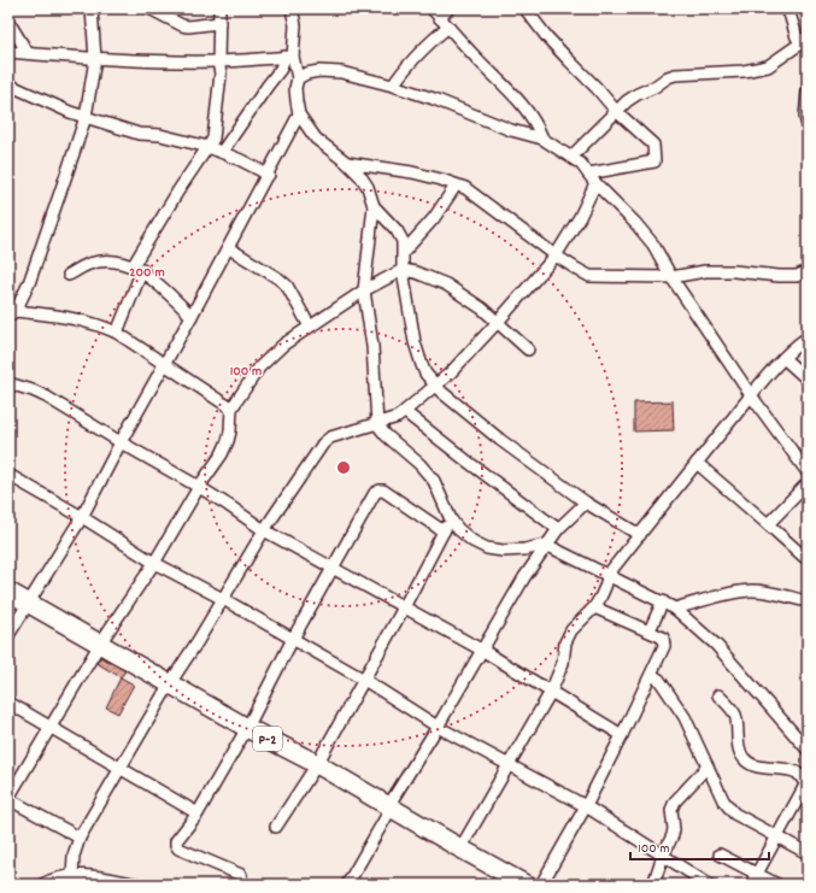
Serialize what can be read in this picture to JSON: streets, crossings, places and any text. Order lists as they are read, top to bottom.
{
  "streets": {
    "highway": ["P-2"]
  },
  "scale_bar": "100 m",
  "rings": ["200 m", "100 m"]
}
